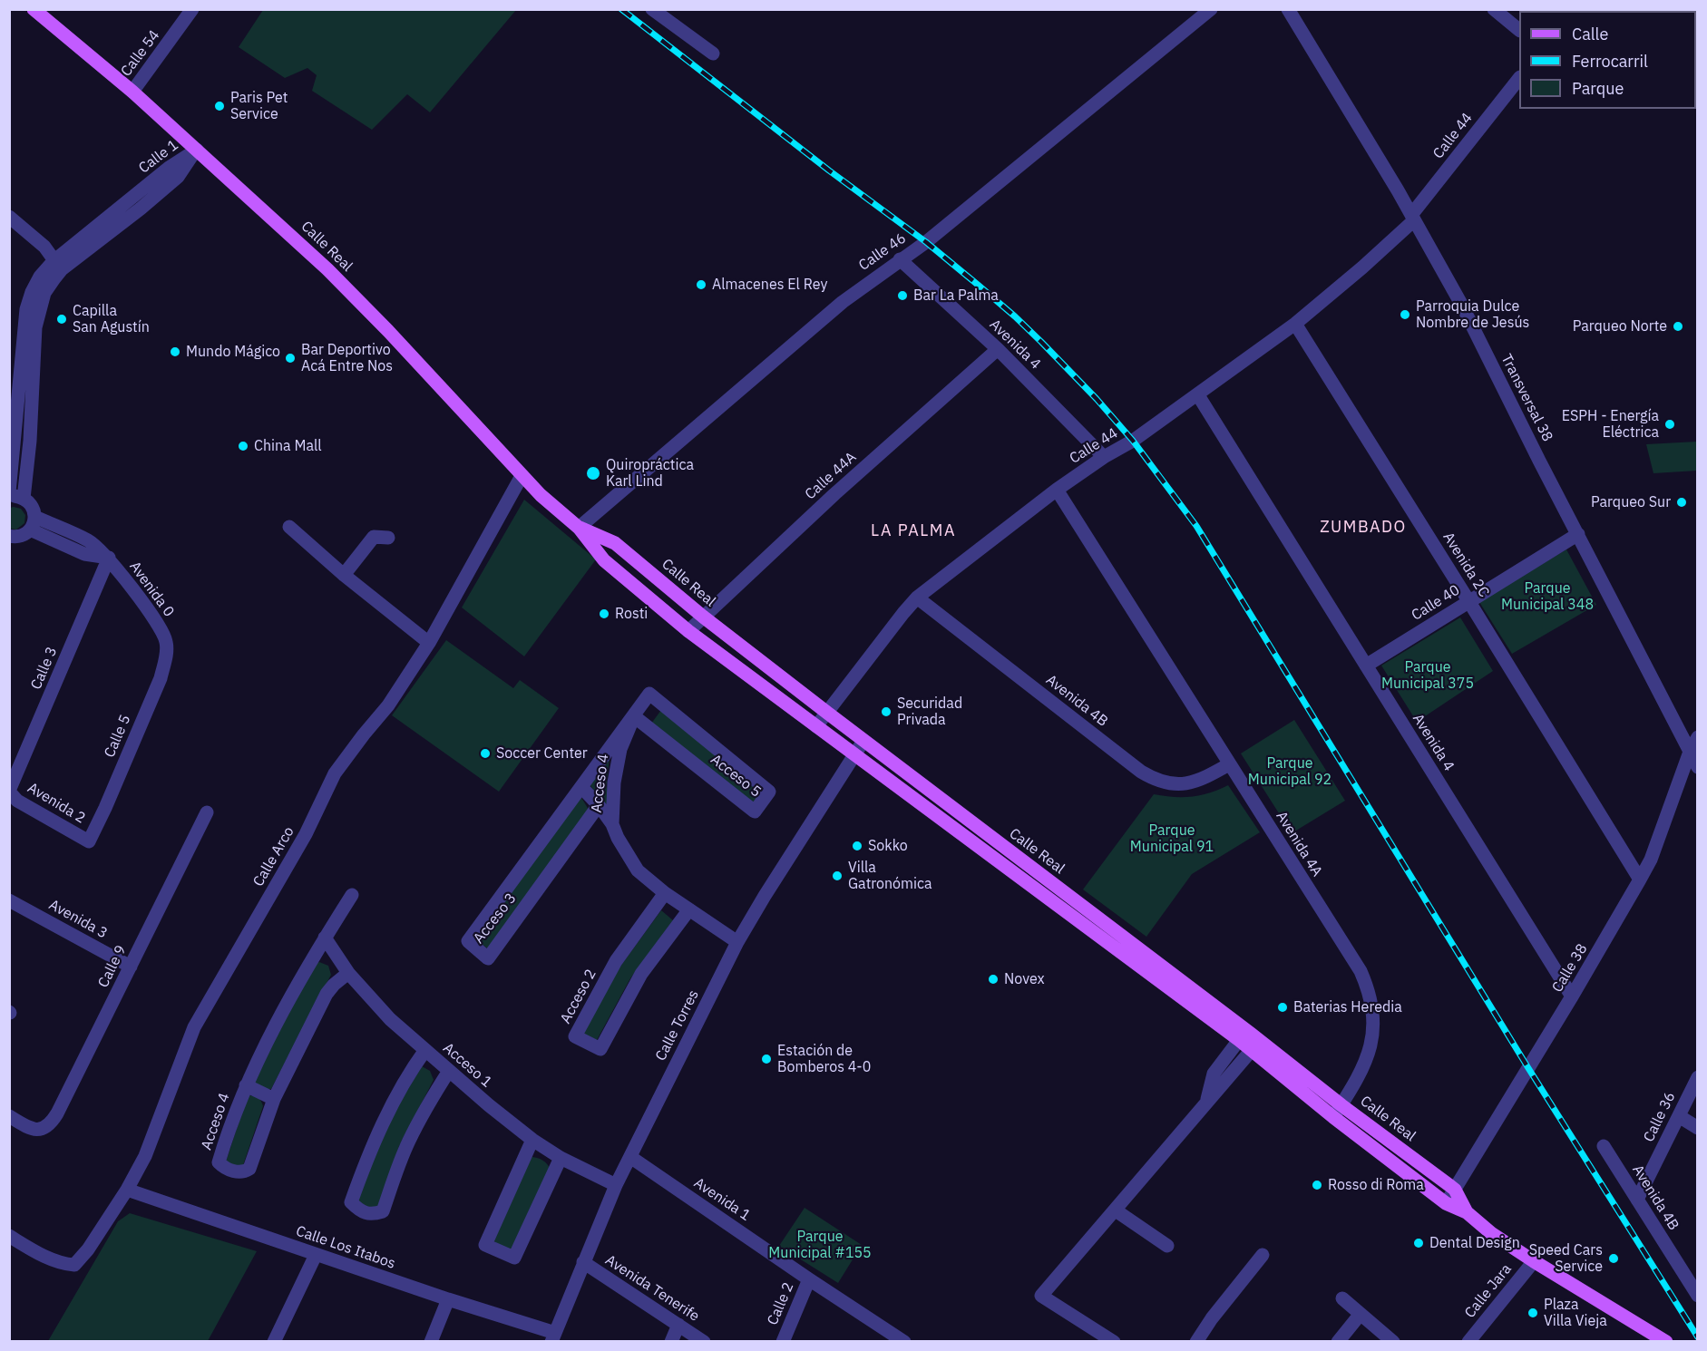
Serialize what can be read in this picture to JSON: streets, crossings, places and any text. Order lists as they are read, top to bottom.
{
  "streets": {
    "main road": ["Calle Real"],
    "street": [
      "Calle 54",
      "Calle 44",
      "Calle 1",
      "Calle 46",
      "Avenida 4",
      "Transversal 38",
      "Calle 44A",
      "Avenida 2C",
      "Avenida 0",
      "Calle 40",
      "Calle 3",
      "Avenida 4B",
      "Calle 5",
      "Acceso 5",
      "Acceso 4",
      "Avenida 2",
      "Avenida 4A",
      "Calle Arco",
      "Acceso 3",
      "Avenida 3",
      "Calle 9",
      "Calle 38",
      "Acceso 2",
      "Calle Torres",
      "Acceso 1",
      "Calle 36",
      "Avenida 1",
      "Calle Los Itabos",
      "Avenida Tenerife",
      "Calle Jara",
      "Calle 2"
    ]
  },
  "crossings": [
    ["Calle 54", "Calle Real"],
    ["Calle 44", "Calle Real"],
    ["Calle 44", "Avenida 4"],
    ["Calle 44", "Transversal 38"],
    ["Calle 44", "Avenida 2C"],
    ["Calle 44", "Avenida 4B"],
    ["Calle 44", "Avenida 4A"],
    ["Calle 1", "Calle Real"],
    ["Calle Real", "Calle 46"],
    ["Calle Real", "Calle 44A"],
    ["Calle Real", "Avenida 4A"],
    ["Calle Real", "Calle Arco"],
    ["Calle Real", "Calle 38"],
    ["Calle Real", "Calle Torres"],
    ["Calle Real", "Calle Jara"],
    ["Calle 46", "Avenida 4"],
    ["Avenida 4", "Calle 44A"],
    ["Avenida 4", "Calle 40"],
    ["Avenida 4", "Calle 38"],
    ["Transversal 38", "Calle 40"],
    ["Transversal 38", "Calle 38"],
    ["Avenida 2C", "Calle 40"],
    ["Avenida 2C", "Calle 38"],
    ["Avenida 0", "Calle 3"],
    ["Avenida 0", "Calle 5"],
    ["Calle 3", "Avenida 2"],
    ["Avenida 4B", "Avenida 4A"],
    ["Avenida 4B", "Calle 36"],
    ["Calle 5", "Avenida 2"],
    ["Acceso 5", "Acceso 4"],
    ["Acceso 4", "Acceso 3"],
    ["Acceso 4", "Acceso 1"],
    ["Calle Arco", "Calle Los Itabos"],
    ["Avenida 3", "Calle 9"],
    ["Calle Torres", "Acceso 1"],
    ["Calle Torres", "Avenida 1"],
    ["Calle Torres", "Calle Los Itabos"],
    ["Calle Torres", "Avenida Tenerife"],
    ["Avenida 1", "Calle 2"]
  ],
  "districts": ["ZUMBADO", "LA PALMA"],
  "parks": [
    "Parque Municipal 348",
    "Parque Municipal 375",
    "Parque Municipal 92",
    "Parque Municipal 91",
    "Parque Municipal #155"
  ],
  "places": [
    "Paris Pet Service",
    "Almacenes El Rey",
    "Bar La Palma",
    "Parroquia Dulce Nombre de Jesús",
    "Capilla San Agustín",
    "Parqueo Norte",
    "Mundo Mágico",
    "Bar Deportivo Acá Entre Nos",
    "ESPH - Energía Eléctrica",
    "China Mall",
    "Quiropráctica Karl Lind",
    "Parqueo Sur",
    "Rosti",
    "Securidad Privada",
    "Soccer Center",
    "Sokko",
    "Villa Gatronómica",
    "Novex",
    "Baterias Heredia",
    "Estación de Bomberos 4-0",
    "Rosso di Roma",
    "Dental Design",
    "Speed Cars Service",
    "Plaza Villa Vieja"
  ],
  "legend": ["Calle", "Ferrocarril", "Parque"]
}
